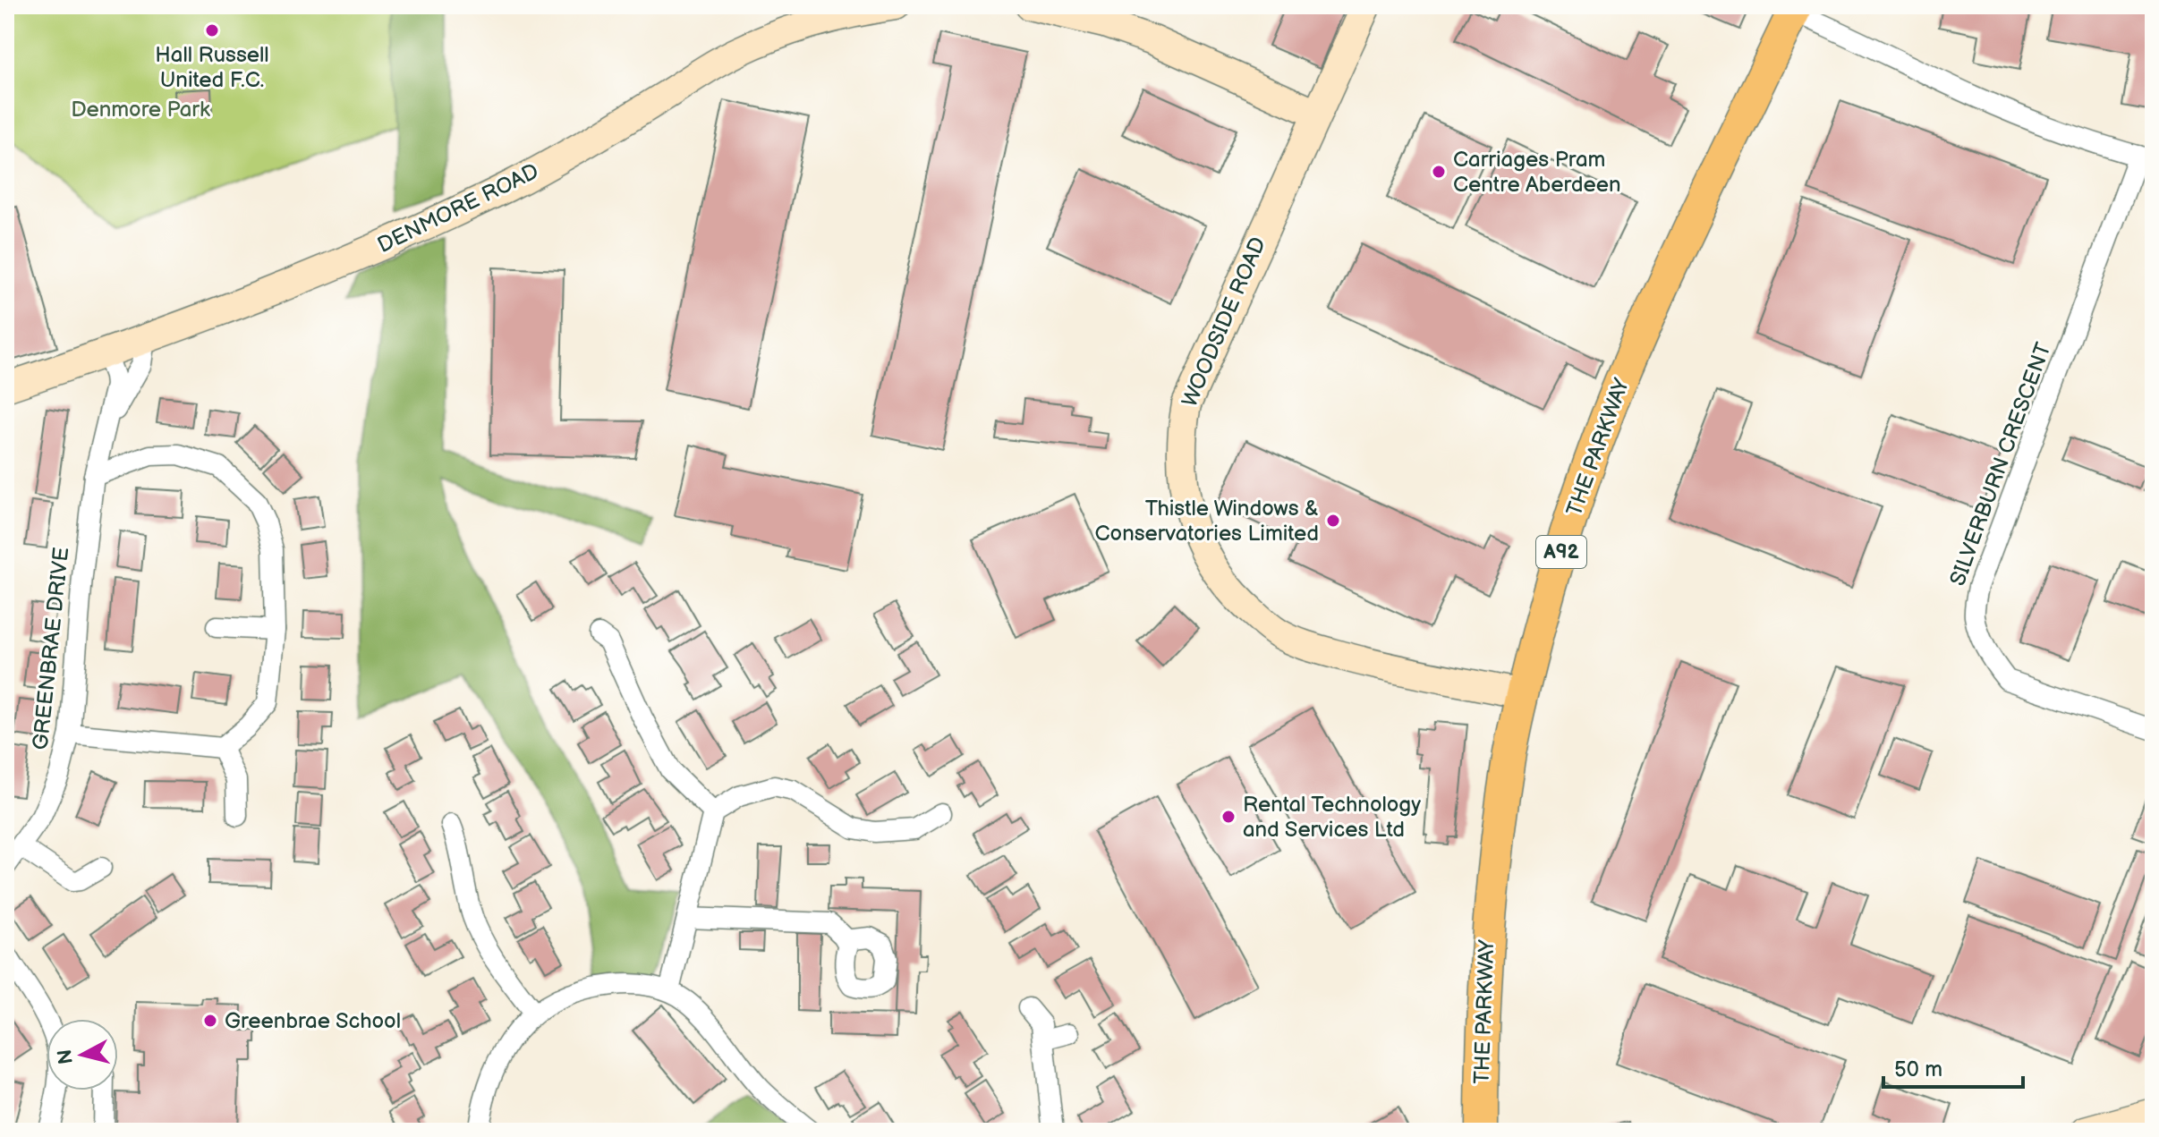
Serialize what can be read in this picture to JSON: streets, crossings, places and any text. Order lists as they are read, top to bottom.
{
  "streets": {
    "main road": ["THE PARKWAY", "A92"],
    "street": [
      "DENMORE ROAD",
      "WOODSIDE ROAD",
      "SILVERBURN CRESCENT",
      "GREENBRAE DRIVE"
    ]
  },
  "crossings": [
    ["DENMORE ROAD", "GREENBRAE DRIVE"],
    ["WOODSIDE ROAD", "THE PARKWAY"]
  ],
  "parks": ["Denmore Park"],
  "places": [
    "Hall Russell United F.C.",
    "Carriages Pram Centre Aberdeen",
    "Thistle Windows & Conservatories Limited",
    "Rental Technology and Services Ltd",
    "Greenbrae School"
  ],
  "scale_bar": "50 m",
  "north": "left"
}
